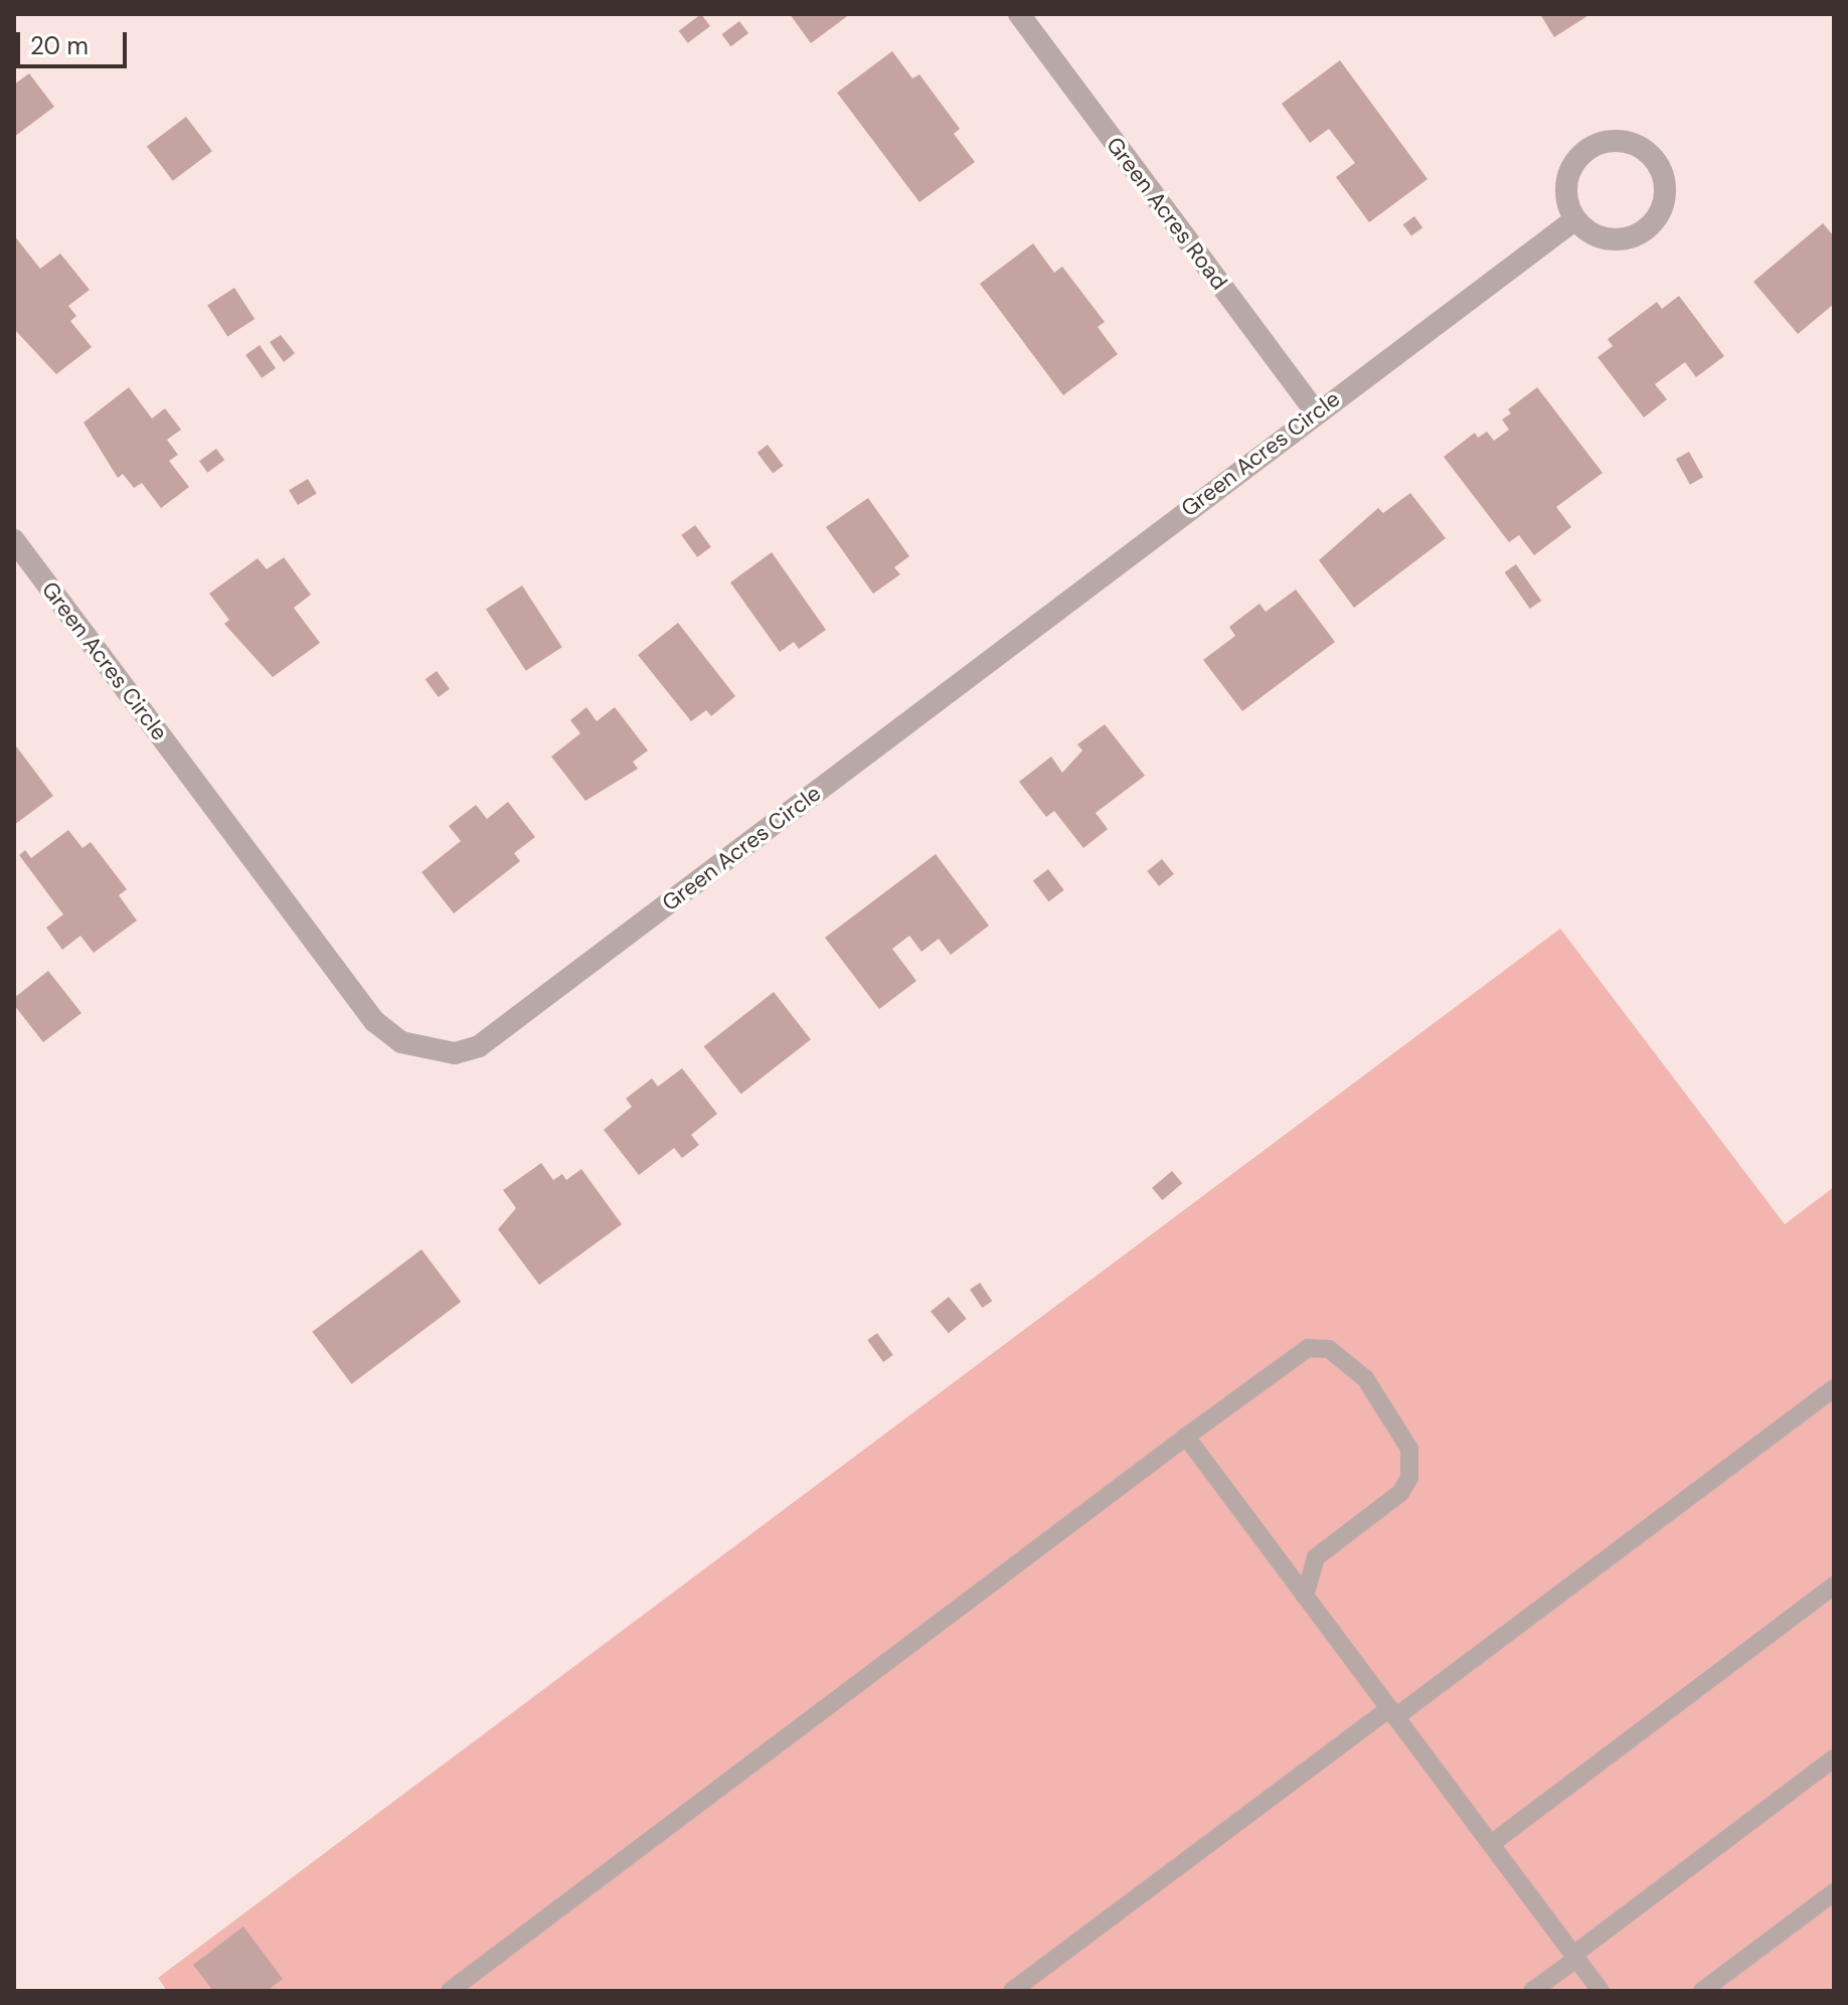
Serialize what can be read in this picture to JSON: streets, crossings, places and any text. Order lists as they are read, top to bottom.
{
  "streets": {
    "street": ["Green Acres Road", "Green Acres Circle"]
  },
  "crossings": [
    ["Green Acres Road", "Green Acres Circle"]
  ],
  "scale_bar": "20 m"
}
